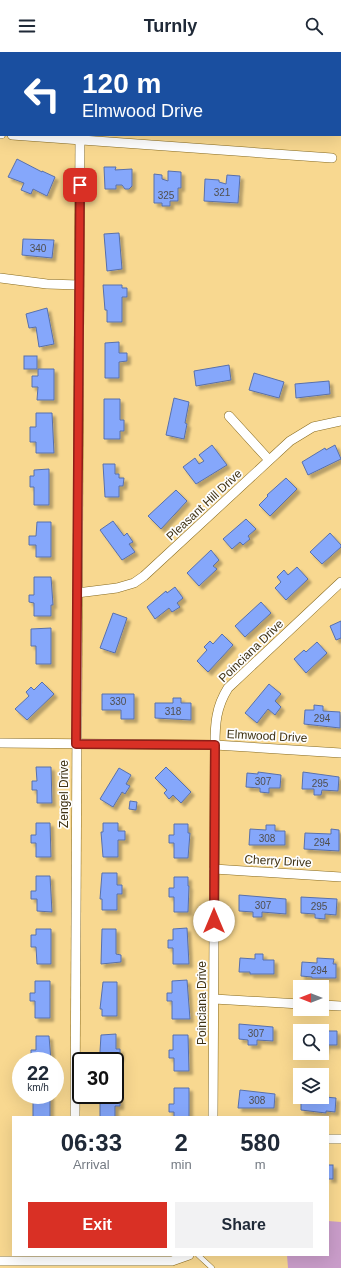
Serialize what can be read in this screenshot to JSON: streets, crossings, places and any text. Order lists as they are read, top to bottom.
{
  "streets": {
    "street": [
      "Pleasant Hill Drive",
      "Poinciana Drive",
      "Elmwood Drive",
      "Zengel Drive",
      "Cherry Drive"
    ]
  },
  "crossings": [
    ["Pleasant Hill Drive", "Zengel Drive"],
    ["Poinciana Drive", "Elmwood Drive"],
    ["Poinciana Drive", "Cherry Drive"],
    ["Elmwood Drive", "Zengel Drive"]
  ],
  "house_numbers": [
    "321",
    "325",
    "340",
    "330",
    "318",
    "294",
    "307",
    "295",
    "308",
    "294",
    "307",
    "295",
    "294",
    "307",
    "308"
  ],
  "north": "left",
  "page": {
    "header": "Turnly",
    "turn": ["120 m", "Elmwood Drive"],
    "speed": "22 km/h",
    "limit": "30",
    "eta": [
      "06:33",
      "Arrival",
      "2",
      "min",
      "580",
      "m"
    ],
    "buttons": ["Exit", "Share"]
  }
}
